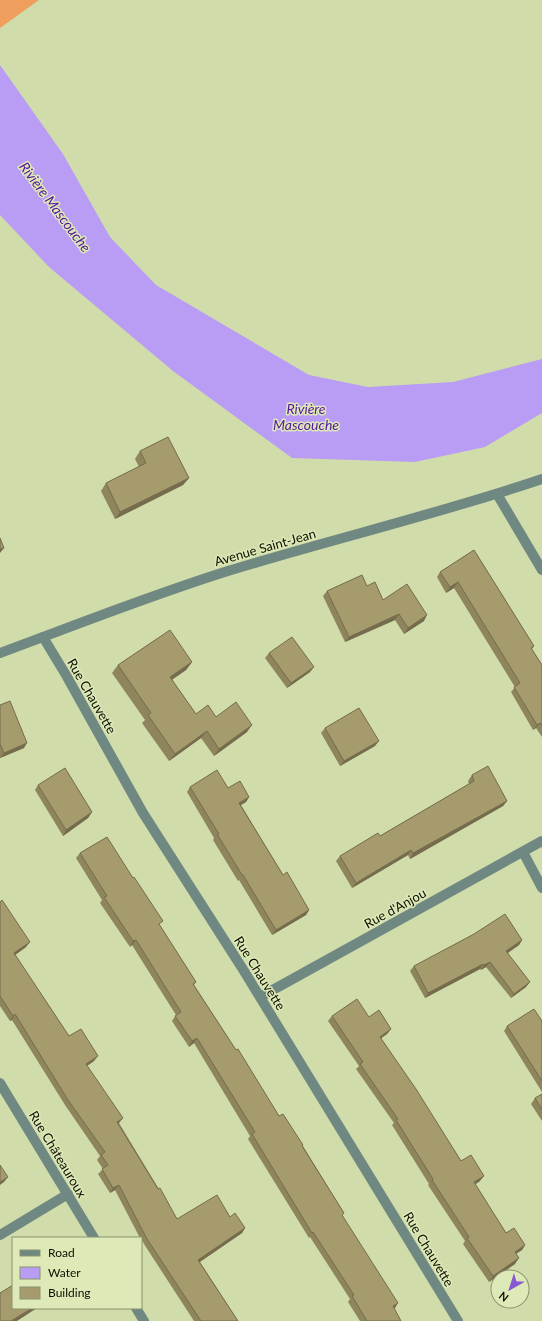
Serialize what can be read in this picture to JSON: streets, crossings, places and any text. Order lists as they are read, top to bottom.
{
  "streets": {
    "street": [
      "Avenue Saint-Jean",
      "Rue Chauvette",
      "Rue d'Anjou",
      "Rue Châteauroux"
    ]
  },
  "crossings": [
    ["Avenue Saint-Jean", "Rue Chauvette"],
    ["Rue Chauvette", "Rue d'Anjou"]
  ],
  "water": ["Rivière Mascouche"],
  "legend": ["Road", "Water", "Building"],
  "north": "bottom left"
}
